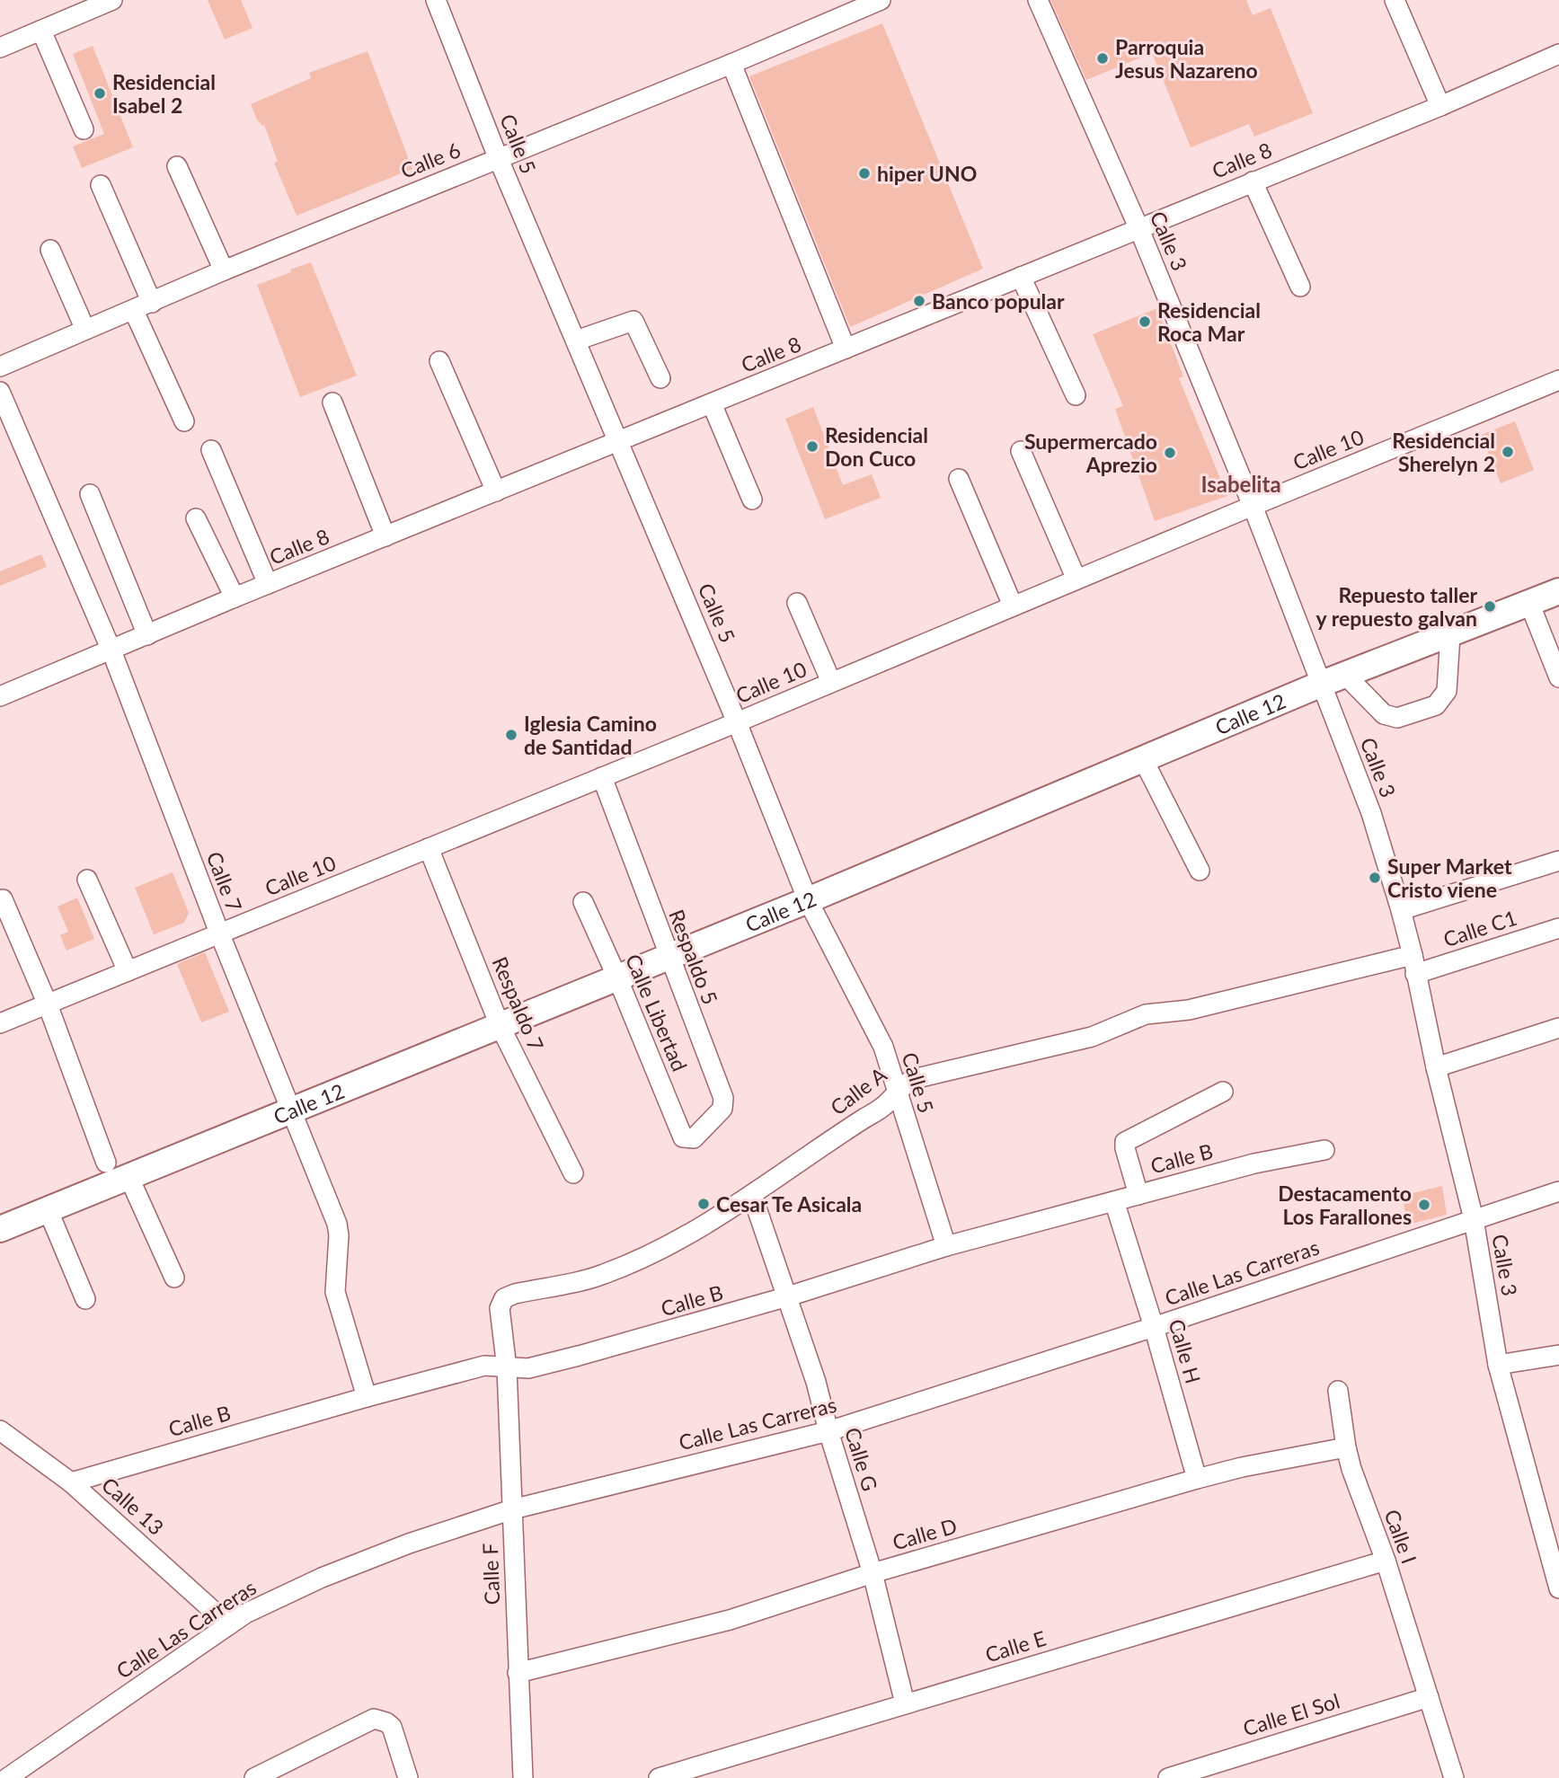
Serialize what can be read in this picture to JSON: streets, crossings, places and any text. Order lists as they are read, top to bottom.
{
  "streets": {
    "main road": ["Calle 12"],
    "street": [
      "Calle 5",
      "Calle 6",
      "Calle 8",
      "Calle 3",
      "Calle 10",
      "Calle 7",
      "Calle C1",
      "Respaldo 5",
      "Respaldo 7",
      "Calle Libertad",
      "Calle A",
      "Calle B",
      "Calle Las Carreras",
      "Calle H",
      "Calle G",
      "Calle 13",
      "Calle D",
      "Calle I",
      "Calle F",
      "Calle E",
      "Calle El Sol"
    ]
  },
  "crossings": [
    ["Calle 5", "Calle 6"],
    ["Calle 5", "Calle 8"],
    ["Calle 5", "Calle 10"],
    ["Calle 5", "Calle 12"],
    ["Calle 5", "Calle A"],
    ["Calle 5", "Calle B"],
    ["Calle 8", "Calle 3"],
    ["Calle 8", "Calle 7"],
    ["Calle 3", "Calle 10"],
    ["Calle 3", "Calle 12"],
    ["Calle 3", "Calle C1"],
    ["Calle 3", "Calle A"],
    ["Calle 3", "Calle Las Carreras"],
    ["Calle 10", "Calle 7"],
    ["Calle 10", "Respaldo 5"],
    ["Calle 10", "Respaldo 7"],
    ["Calle 12", "Calle 7"],
    ["Calle 12", "Respaldo 5"],
    ["Calle 12", "Respaldo 7"],
    ["Calle 12", "Calle Libertad"],
    ["Calle 7", "Calle B"],
    ["Calle C1", "Calle A"],
    ["Respaldo 5", "Calle Libertad"],
    ["Calle A", "Calle B"],
    ["Calle A", "Calle G"],
    ["Calle A", "Calle F"],
    ["Calle B", "Calle H"],
    ["Calle B", "Calle G"],
    ["Calle B", "Calle 13"],
    ["Calle B", "Calle F"],
    ["Calle Las Carreras", "Calle H"],
    ["Calle Las Carreras", "Calle G"],
    ["Calle Las Carreras", "Calle 13"],
    ["Calle Las Carreras", "Calle F"],
    ["Calle H", "Calle D"],
    ["Calle G", "Calle D"],
    ["Calle G", "Calle E"],
    ["Calle D", "Calle I"],
    ["Calle D", "Calle F"],
    ["Calle I", "Calle E"],
    ["Calle I", "Calle El Sol"]
  ],
  "districts": ["Isabelita"],
  "places": [
    "Parroquia Jesus Nazareno",
    "Residencial Isabel 2",
    "hiper UNO",
    "Banco popular",
    "Residencial Roca Mar",
    "Residencial Don Cuco",
    "Residencial Sherelyn 2",
    "Supermercado Aprezio",
    "Repuesto taller y repuesto galvan",
    "Iglesia Camino de Santidad",
    "Super Market Cristo viene",
    "Cesar Te Asicala",
    "Destacamento Los Farallones"
  ]
}
